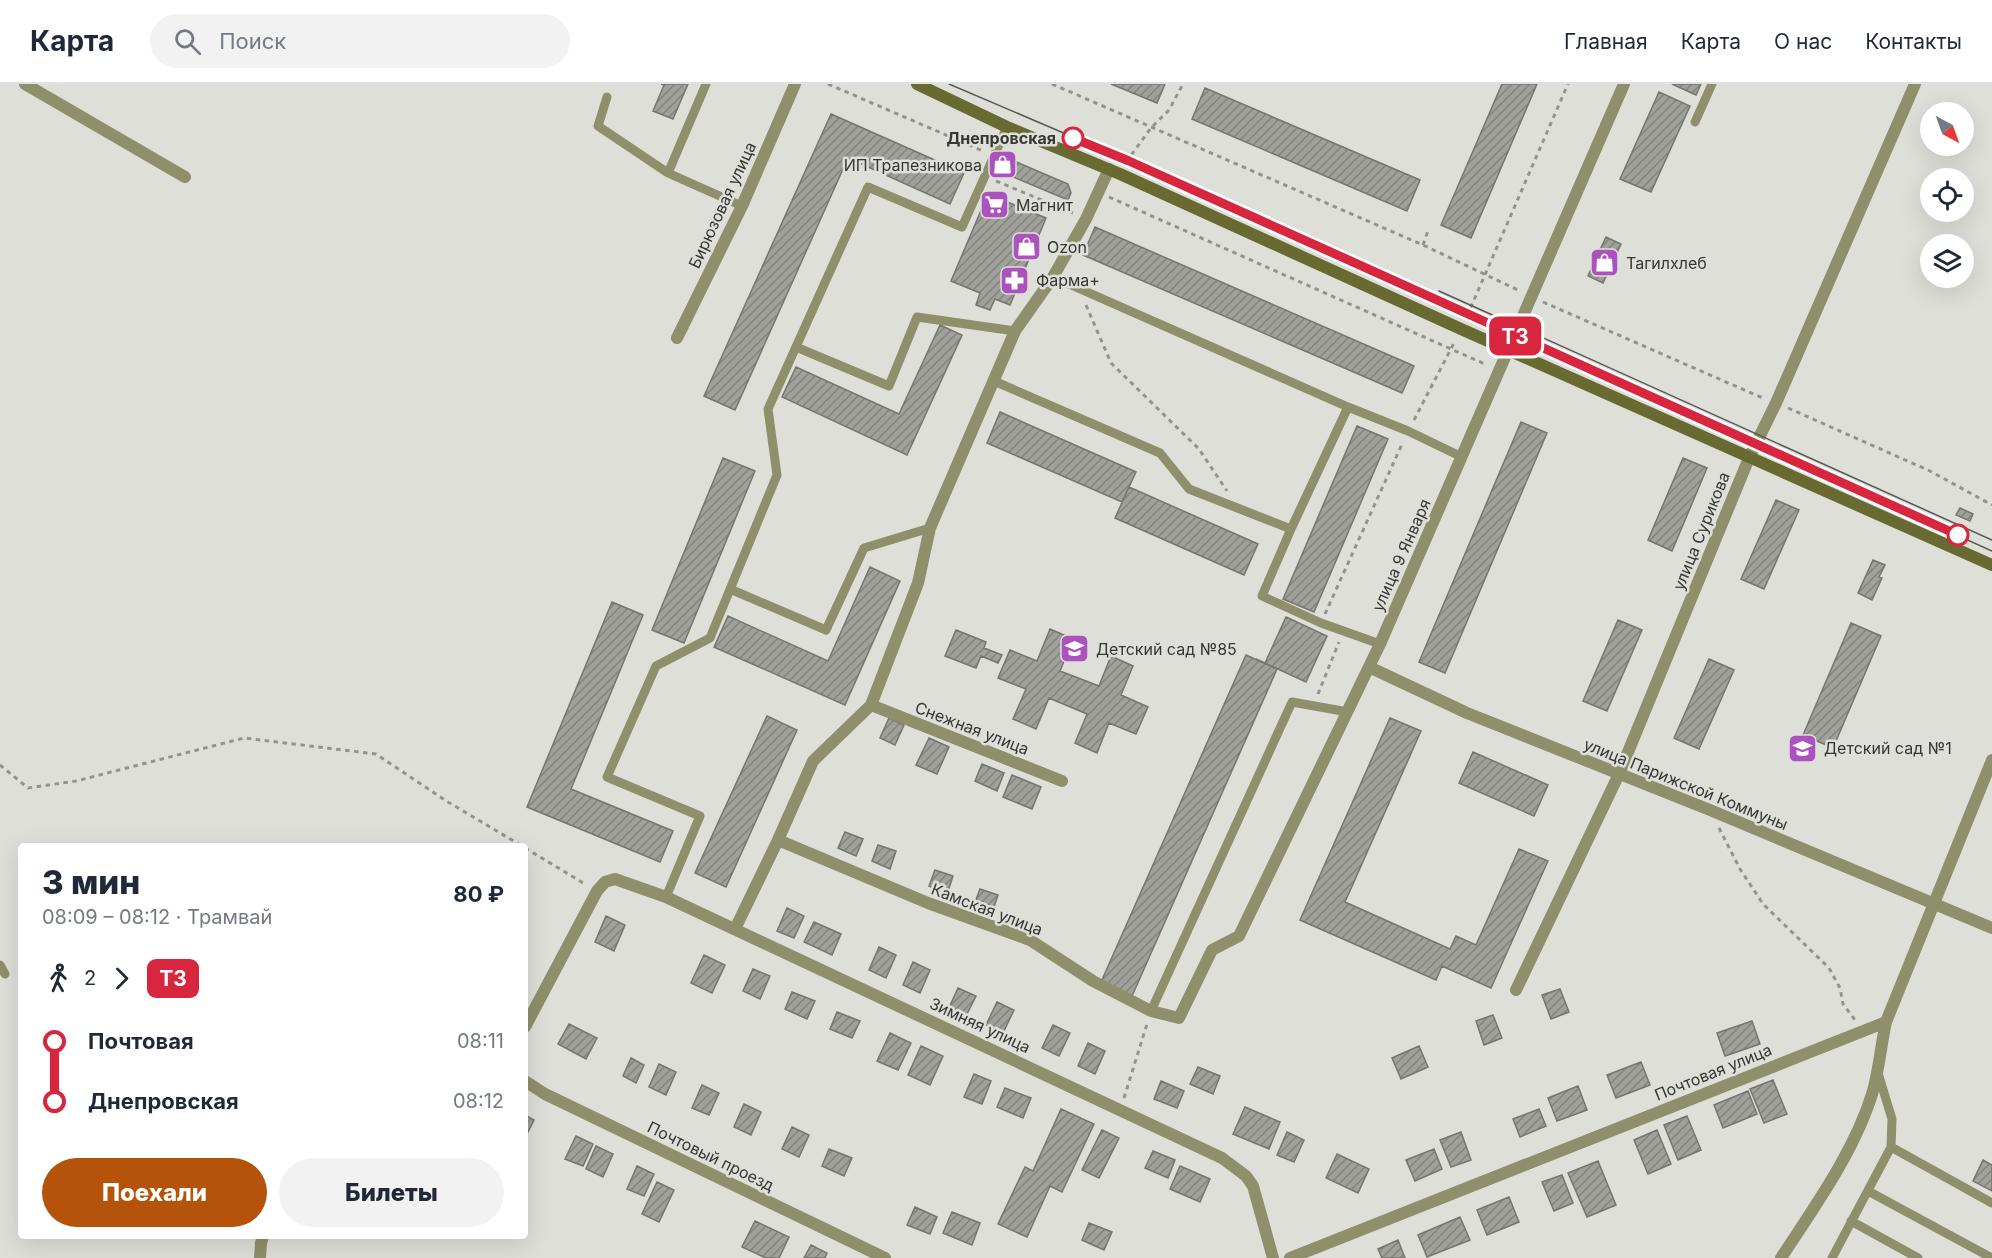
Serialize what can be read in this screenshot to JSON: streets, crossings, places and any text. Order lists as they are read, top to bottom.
{
  "streets": {
    "street": [
      "Бирюзовая улица",
      "улица Сурикова",
      "улица 9 Января",
      "Снежная улица",
      "улица Парижской Коммуны",
      "Камская улица",
      "Зимняя улица",
      "Почтовая улица",
      "Почтовый проезд"
    ]
  },
  "crossings": [
    ["улица Сурикова", "улица Парижской Коммуны"],
    ["улица 9 Января", "улица Парижской Коммуны"],
    ["улица 9 Января", "Камская улица"]
  ],
  "places": {
    "other": ["Днепровская"],
    "shop": ["ИП Трапезникова", "Ozon", "Тагилхлеб"],
    "supermarket": ["Магнит"],
    "pharmacy": ["Фарма+"],
    "school or university": ["Детский сад №85", "Детский сад №1"]
  },
  "lines": ["tram line T3"],
  "north": "bottom right",
  "page": {
    "header": "Карта",
    "search": "Поиск",
    "nav": [
      "Главная",
      "Карта",
      "О нас",
      "Контакты"
    ],
    "on_map": "T3",
    "heading": ["3 мин", "08:09 – 08:12 · Трамвай", "80 ₽"],
    "legs": ["2", "T3"],
    "list": [
      {
        "name": "Почтовая",
        "value": "08:11"
      },
      {
        "name": "Днепровская",
        "value": "08:12"
      }
    ],
    "buttons": ["Поехали", "Билеты"]
  }
}
